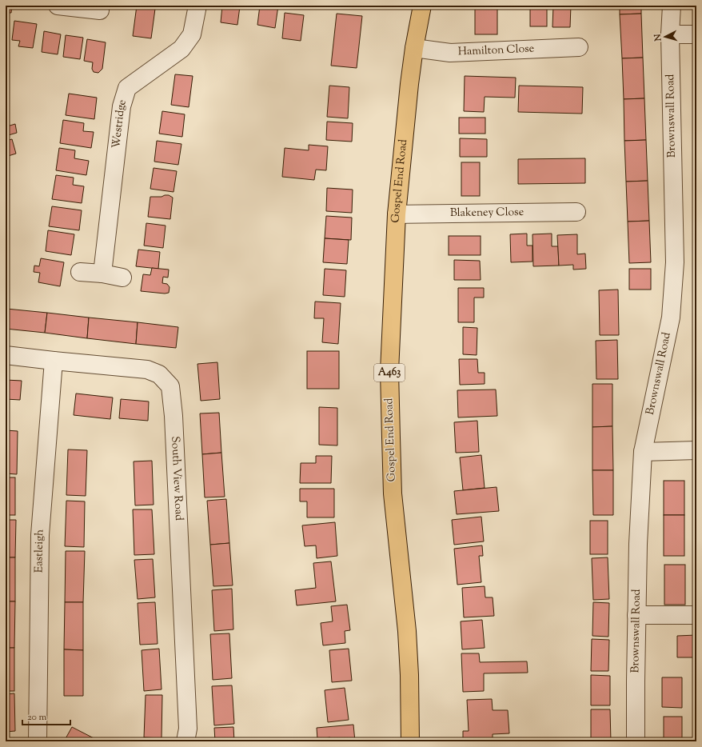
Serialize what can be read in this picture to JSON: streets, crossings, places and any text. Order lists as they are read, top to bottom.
{
  "streets": {
    "main road": ["Gospel End Road", "A463"],
    "street": [
      "Hamilton Close",
      "Brownswall Road",
      "Westridge",
      "Blakeney Close",
      "South View Road",
      "Eastleigh"
    ]
  },
  "crossings": [
    ["Hamilton Close", "Gospel End Road"],
    ["Gospel End Road", "Blakeney Close"],
    ["South View Road", "Eastleigh"]
  ],
  "scale_bar": "20 m",
  "north": "left"
}
